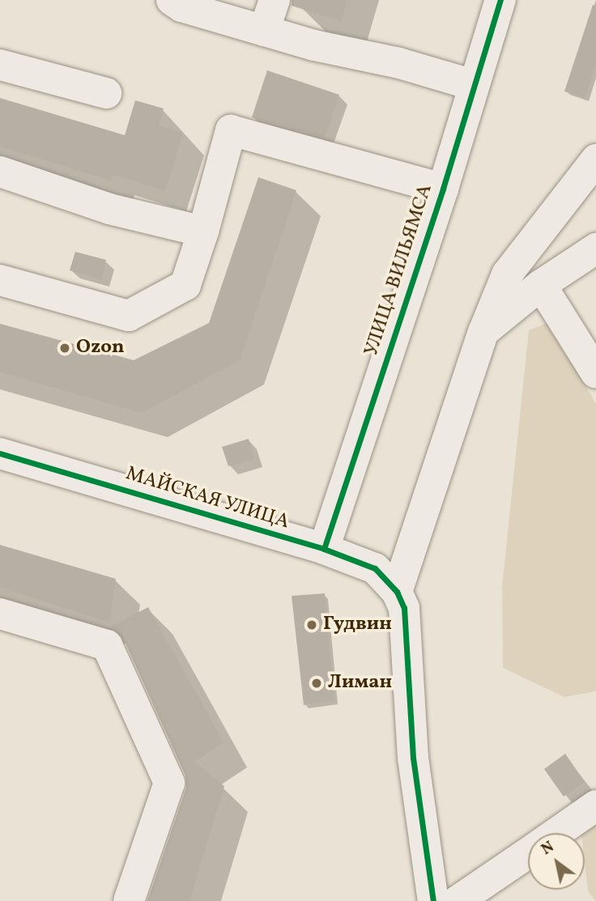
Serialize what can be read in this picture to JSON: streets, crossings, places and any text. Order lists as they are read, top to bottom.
{
  "streets": {
    "street": ["УЛИЦА ВИЛЬЯМСА", "МАЙСКАЯ УЛИЦА"]
  },
  "crossings": [
    ["УЛИЦА ВИЛЬЯМСА", "МАЙСКАЯ УЛИЦА"]
  ],
  "places": ["Ozon", "Гудвин", "Лиман"],
  "north": "top left"
}
